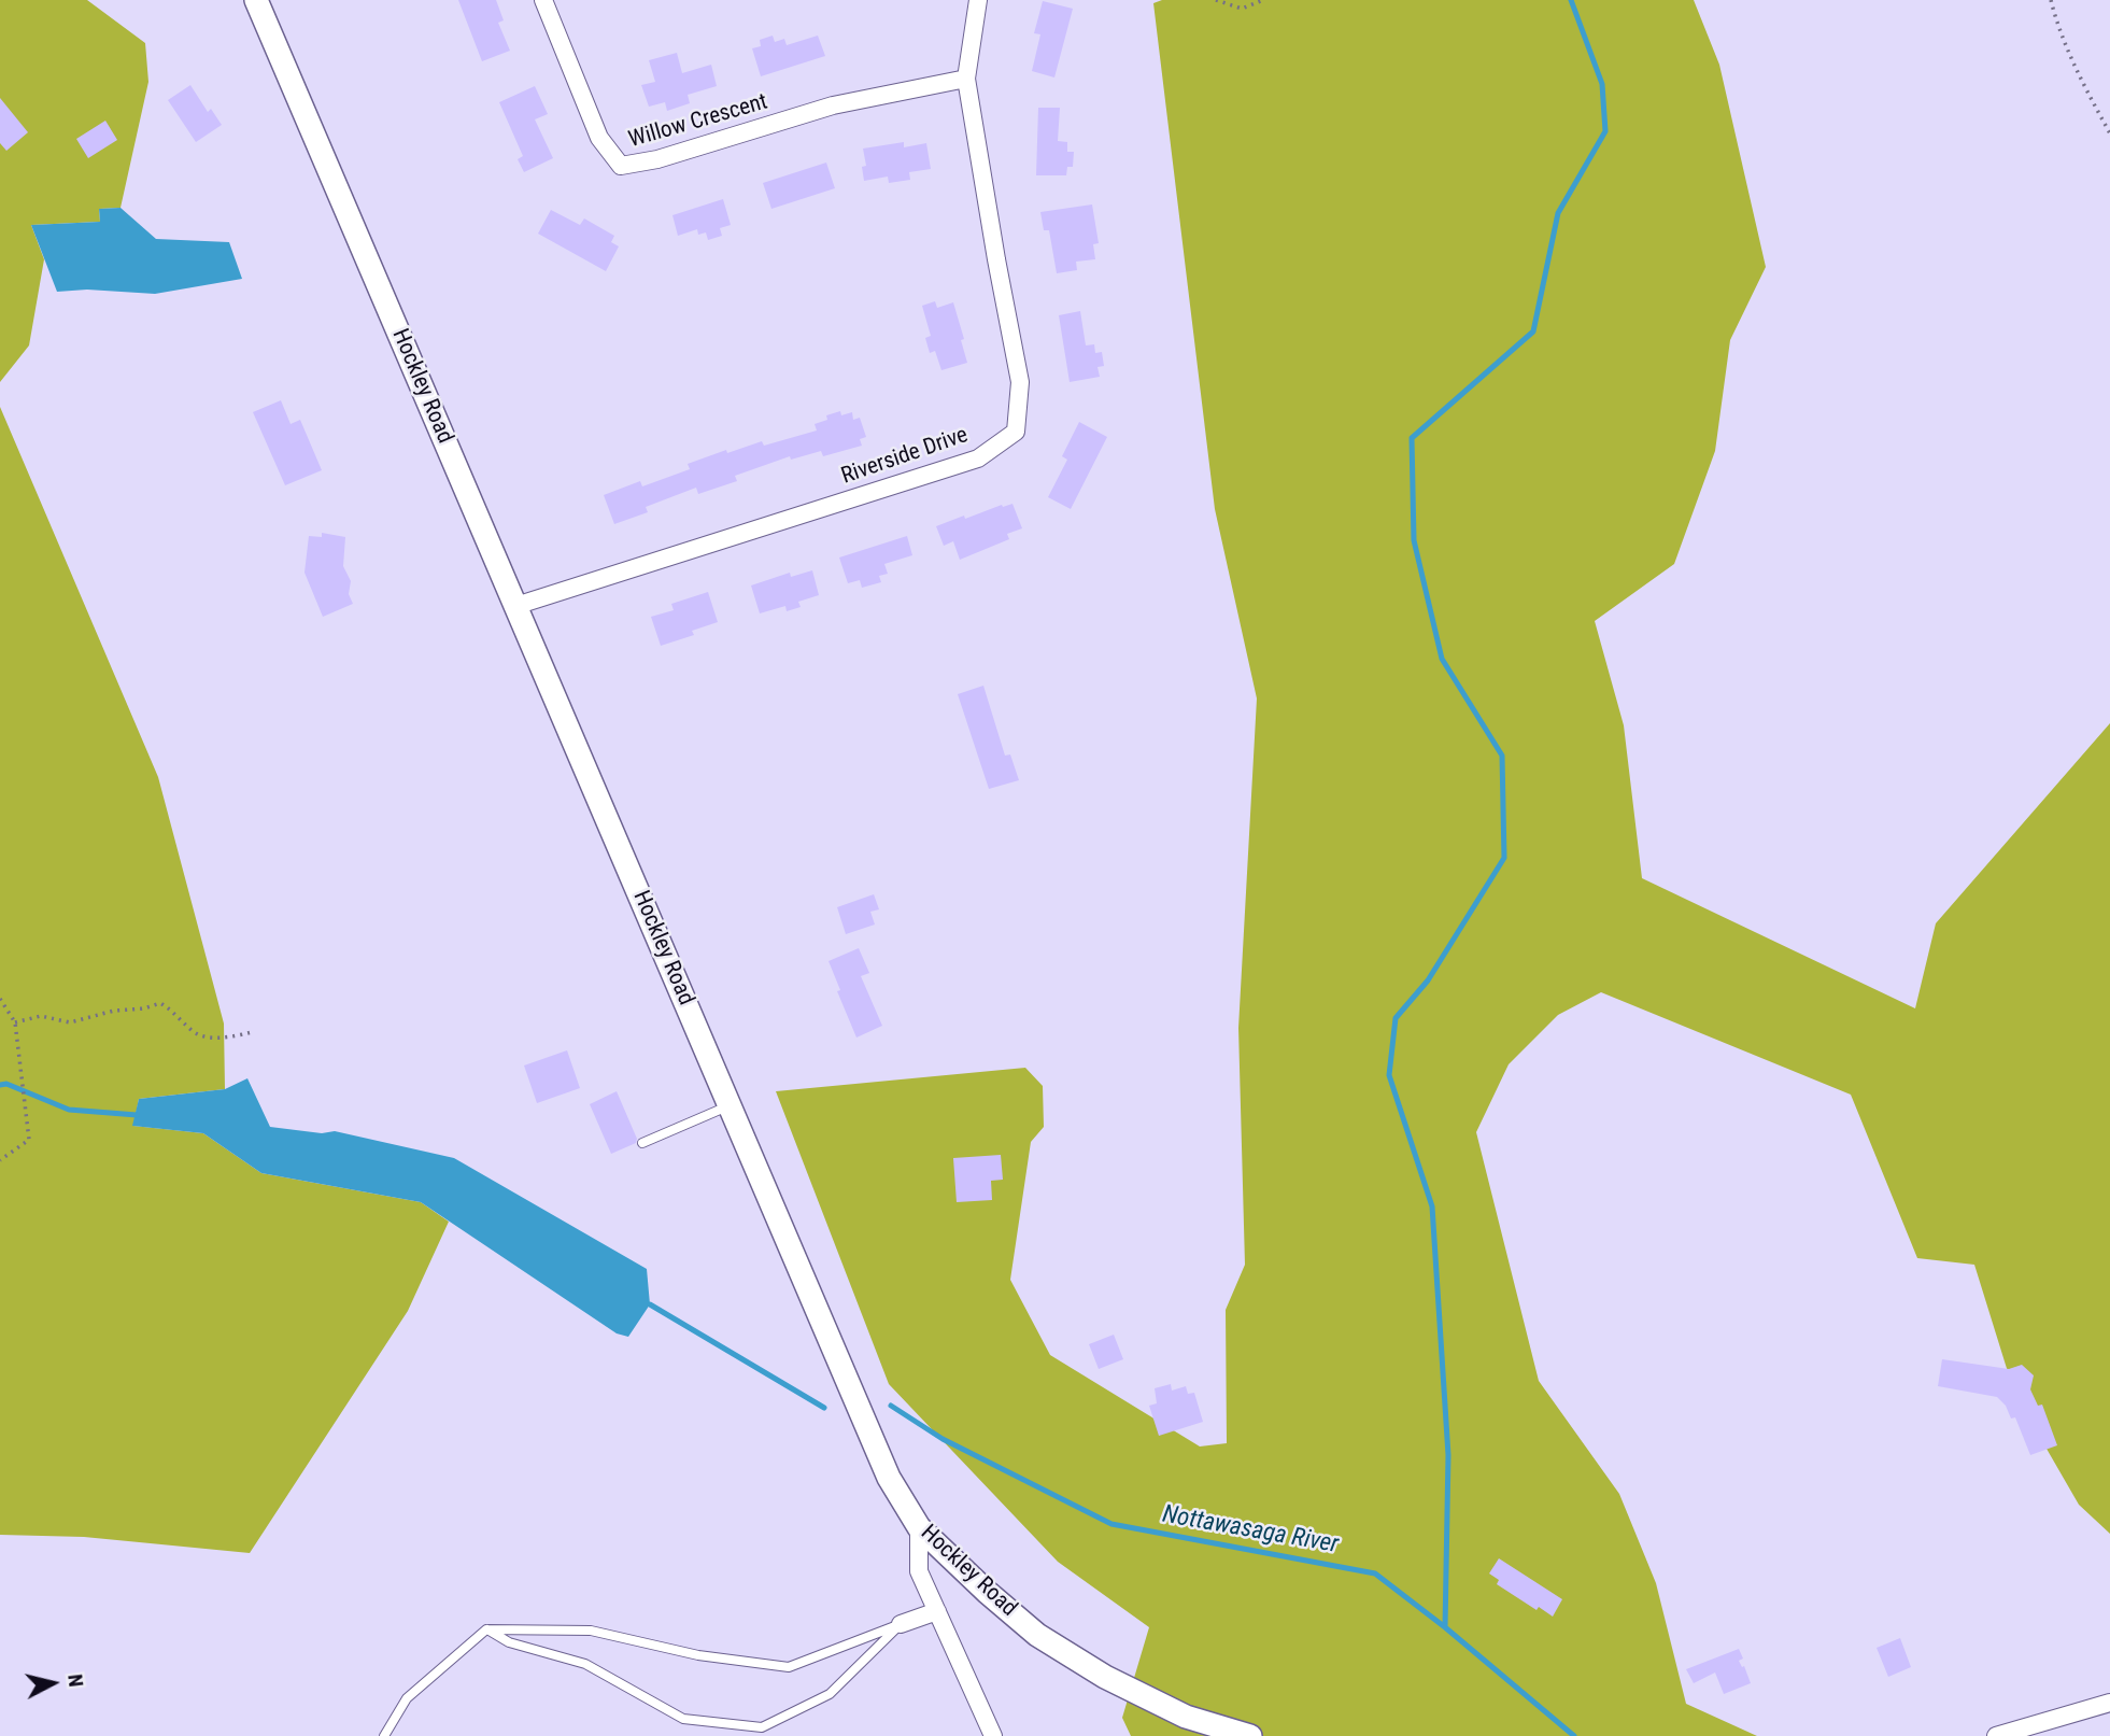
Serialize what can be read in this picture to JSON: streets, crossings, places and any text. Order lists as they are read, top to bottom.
{
  "streets": {
    "main road": ["Hockley Road"],
    "street": ["Willow Crescent", "Riverside Drive"]
  },
  "crossings": [
    ["Willow Crescent", "Riverside Drive"],
    ["Hockley Road", "Riverside Drive"]
  ],
  "water": ["Nottawasaga River"],
  "north": "right"
}
